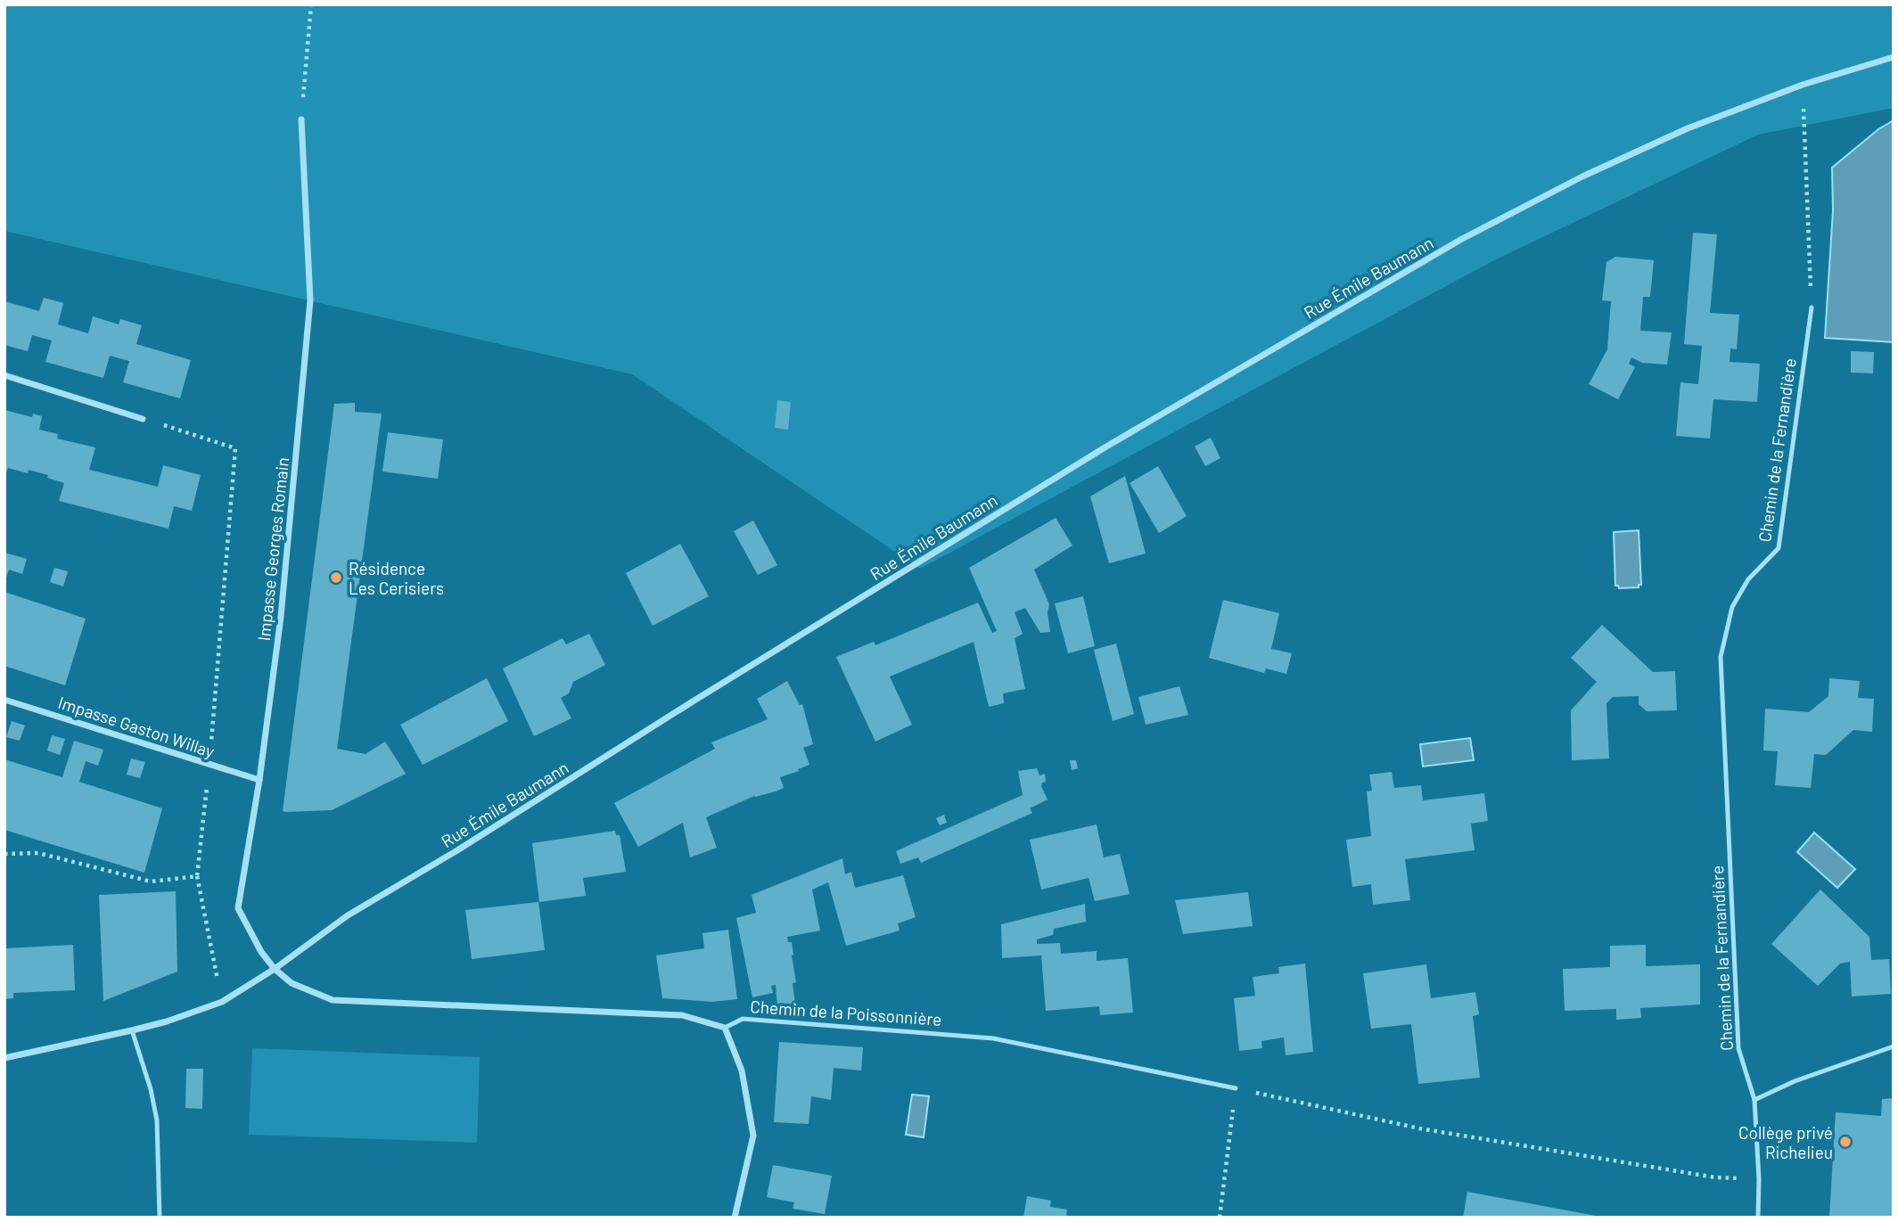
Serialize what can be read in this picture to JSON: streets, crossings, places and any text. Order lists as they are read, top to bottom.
{
  "streets": {
    "street": ["Rue Émile Baumann", "Impasse Georges Romain", "Impasse Gaston Willay"],
    "lane": ["Chemin de la Fernandière", "Chemin de la Poissonnière"]
  },
  "crossings": [
    ["Rue Émile Baumann", "Impasse Georges Romain"],
    ["Impasse Georges Romain", "Impasse Gaston Willay"]
  ],
  "places": ["Résidence Les Cerisiers", "Collège privé Richelieu"]
}
